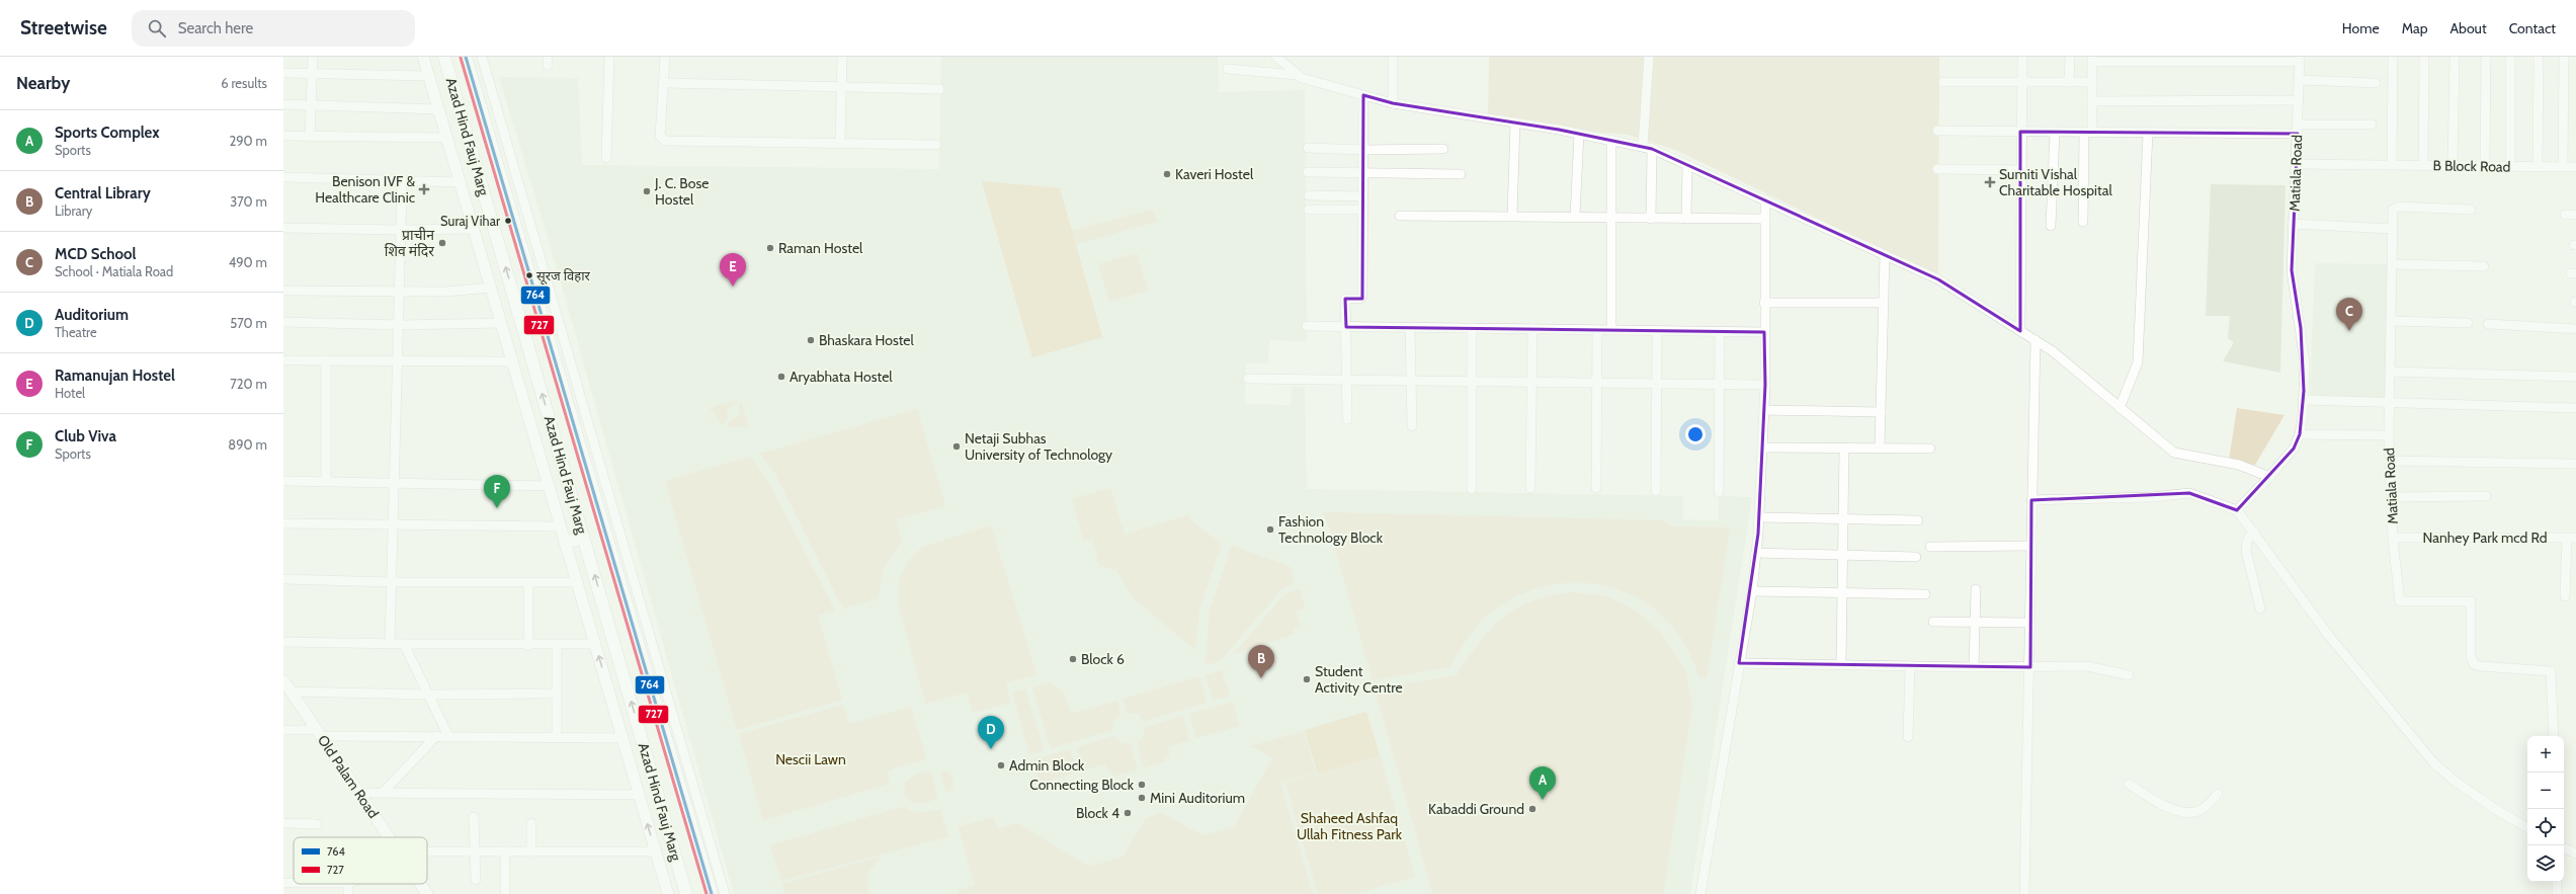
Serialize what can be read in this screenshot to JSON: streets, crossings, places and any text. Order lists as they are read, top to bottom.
{
  "streets": {
    "main road": ["Azad Hind Fauj Marg"],
    "street": [
      "B Block Road",
      "Matiala Road",
      "Nanhey Park mcd Rd",
      "Old Palam Road"
    ]
  },
  "crossings": [
    ["B Block Road", "Matiala Road"],
    ["Matiala Road", "Nanhey Park mcd Rd"]
  ],
  "parks": ["Nescii Lawn", "Shaheed Ashfaq Ullah Fitness Park"],
  "places": {
    "other": [
      "Kaveri Hostel",
      "J. C. Bose Hostel",
      "Suraj Vihar",
      "प्राचीन शिव मंदिर",
      "Raman Hostel",
      "सूरज विहार",
      "Bhaskara Hostel",
      "Aryabhata Hostel",
      "Netaji Subhas University of Technology",
      "Fashion Technology Block",
      "Block 6",
      "Student Activity Centre",
      "Admin Block",
      "Connecting Block",
      "Mini Auditorium",
      "Kabaddi Ground",
      "Block 4"
    ],
    "health": ["Sumiti Vishal Charitable Hospital", "Benison IVF & Healthcare Clinic"]
  },
  "lines": ["transit line 764", "transit line 727"],
  "legend": ["764", "727"],
  "page": {
    "header": "Streetwise",
    "search": "Search here",
    "nav": [
      "Home",
      "Map",
      "About",
      "Contact"
    ],
    "heading": ["Nearby", "6 results"],
    "list": [
      {
        "mark": "A",
        "name": "Sports Complex",
        "note": "Sports",
        "value": "290 m"
      },
      {
        "mark": "B",
        "name": "Central Library",
        "note": "Library",
        "value": "370 m"
      },
      {
        "mark": "C",
        "name": "MCD School",
        "note": "School · Matiala Road",
        "value": "490 m"
      },
      {
        "mark": "D",
        "name": "Auditorium",
        "note": "Theatre",
        "value": "570 m"
      },
      {
        "mark": "E",
        "name": "Ramanujan Hostel",
        "note": "Hotel",
        "value": "720 m"
      },
      {
        "mark": "F",
        "name": "Club Viva",
        "note": "Sports",
        "value": "890 m"
      }
    ],
    "pins": [
      "E",
      "C",
      "F",
      "B",
      "D",
      "A"
    ],
    "map_buttons": ["+", "−"]
  }
}
